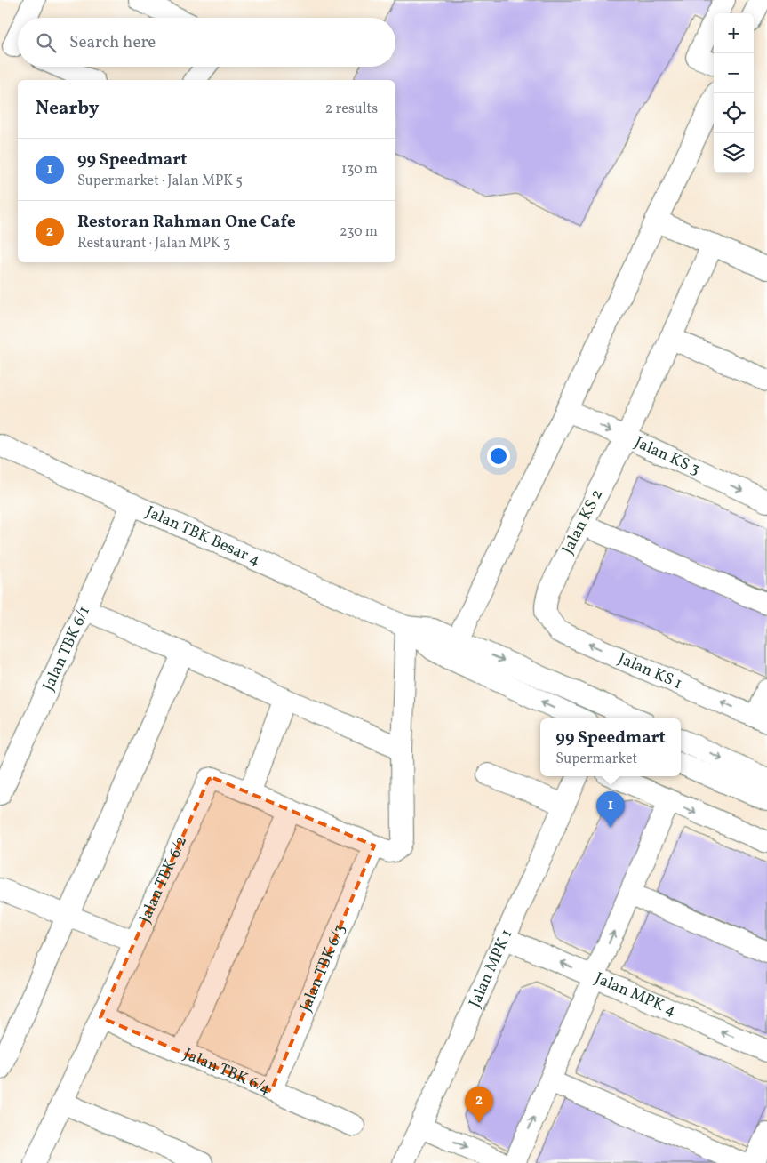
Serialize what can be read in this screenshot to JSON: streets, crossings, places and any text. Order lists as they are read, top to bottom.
{
  "streets": {
    "street": [
      "Jalan KS 3",
      "Jalan KS 2",
      "Jalan TBK Besar 4",
      "Jalan TBK 6/1",
      "Jalan KS 1",
      "Jalan TBK 6/2",
      "Jalan TBK 6/3",
      "Jalan MPK 1",
      "Jalan MPK 4",
      "Jalan TBK 6/4"
    ]
  },
  "crossings": [
    ["Jalan KS 3", "Jalan KS 2"],
    ["Jalan KS 2", "Jalan KS 1"],
    ["Jalan TBK Besar 4", "Jalan TBK 6/1"],
    ["Jalan TBK 6/2", "Jalan TBK 6/3"],
    ["Jalan TBK 6/2", "Jalan TBK 6/4"],
    ["Jalan TBK 6/3", "Jalan TBK 6/4"],
    ["Jalan MPK 1", "Jalan MPK 4"]
  ],
  "page": {
    "map_buttons": ["+", "−"],
    "search": "Search here",
    "heading": ["Nearby", "2 results"],
    "list": [
      {
        "mark": "1",
        "name": "99 Speedmart",
        "note": "Supermarket · Jalan MPK 5",
        "value": "130 m"
      },
      {
        "mark": "2",
        "name": "Restoran Rahman One Cafe",
        "note": "Restaurant · Jalan MPK 3",
        "value": "230 m"
      }
    ],
    "popup": ["99 Speedmart", "Supermarket"],
    "pins": ["1", "2"]
  }
}
